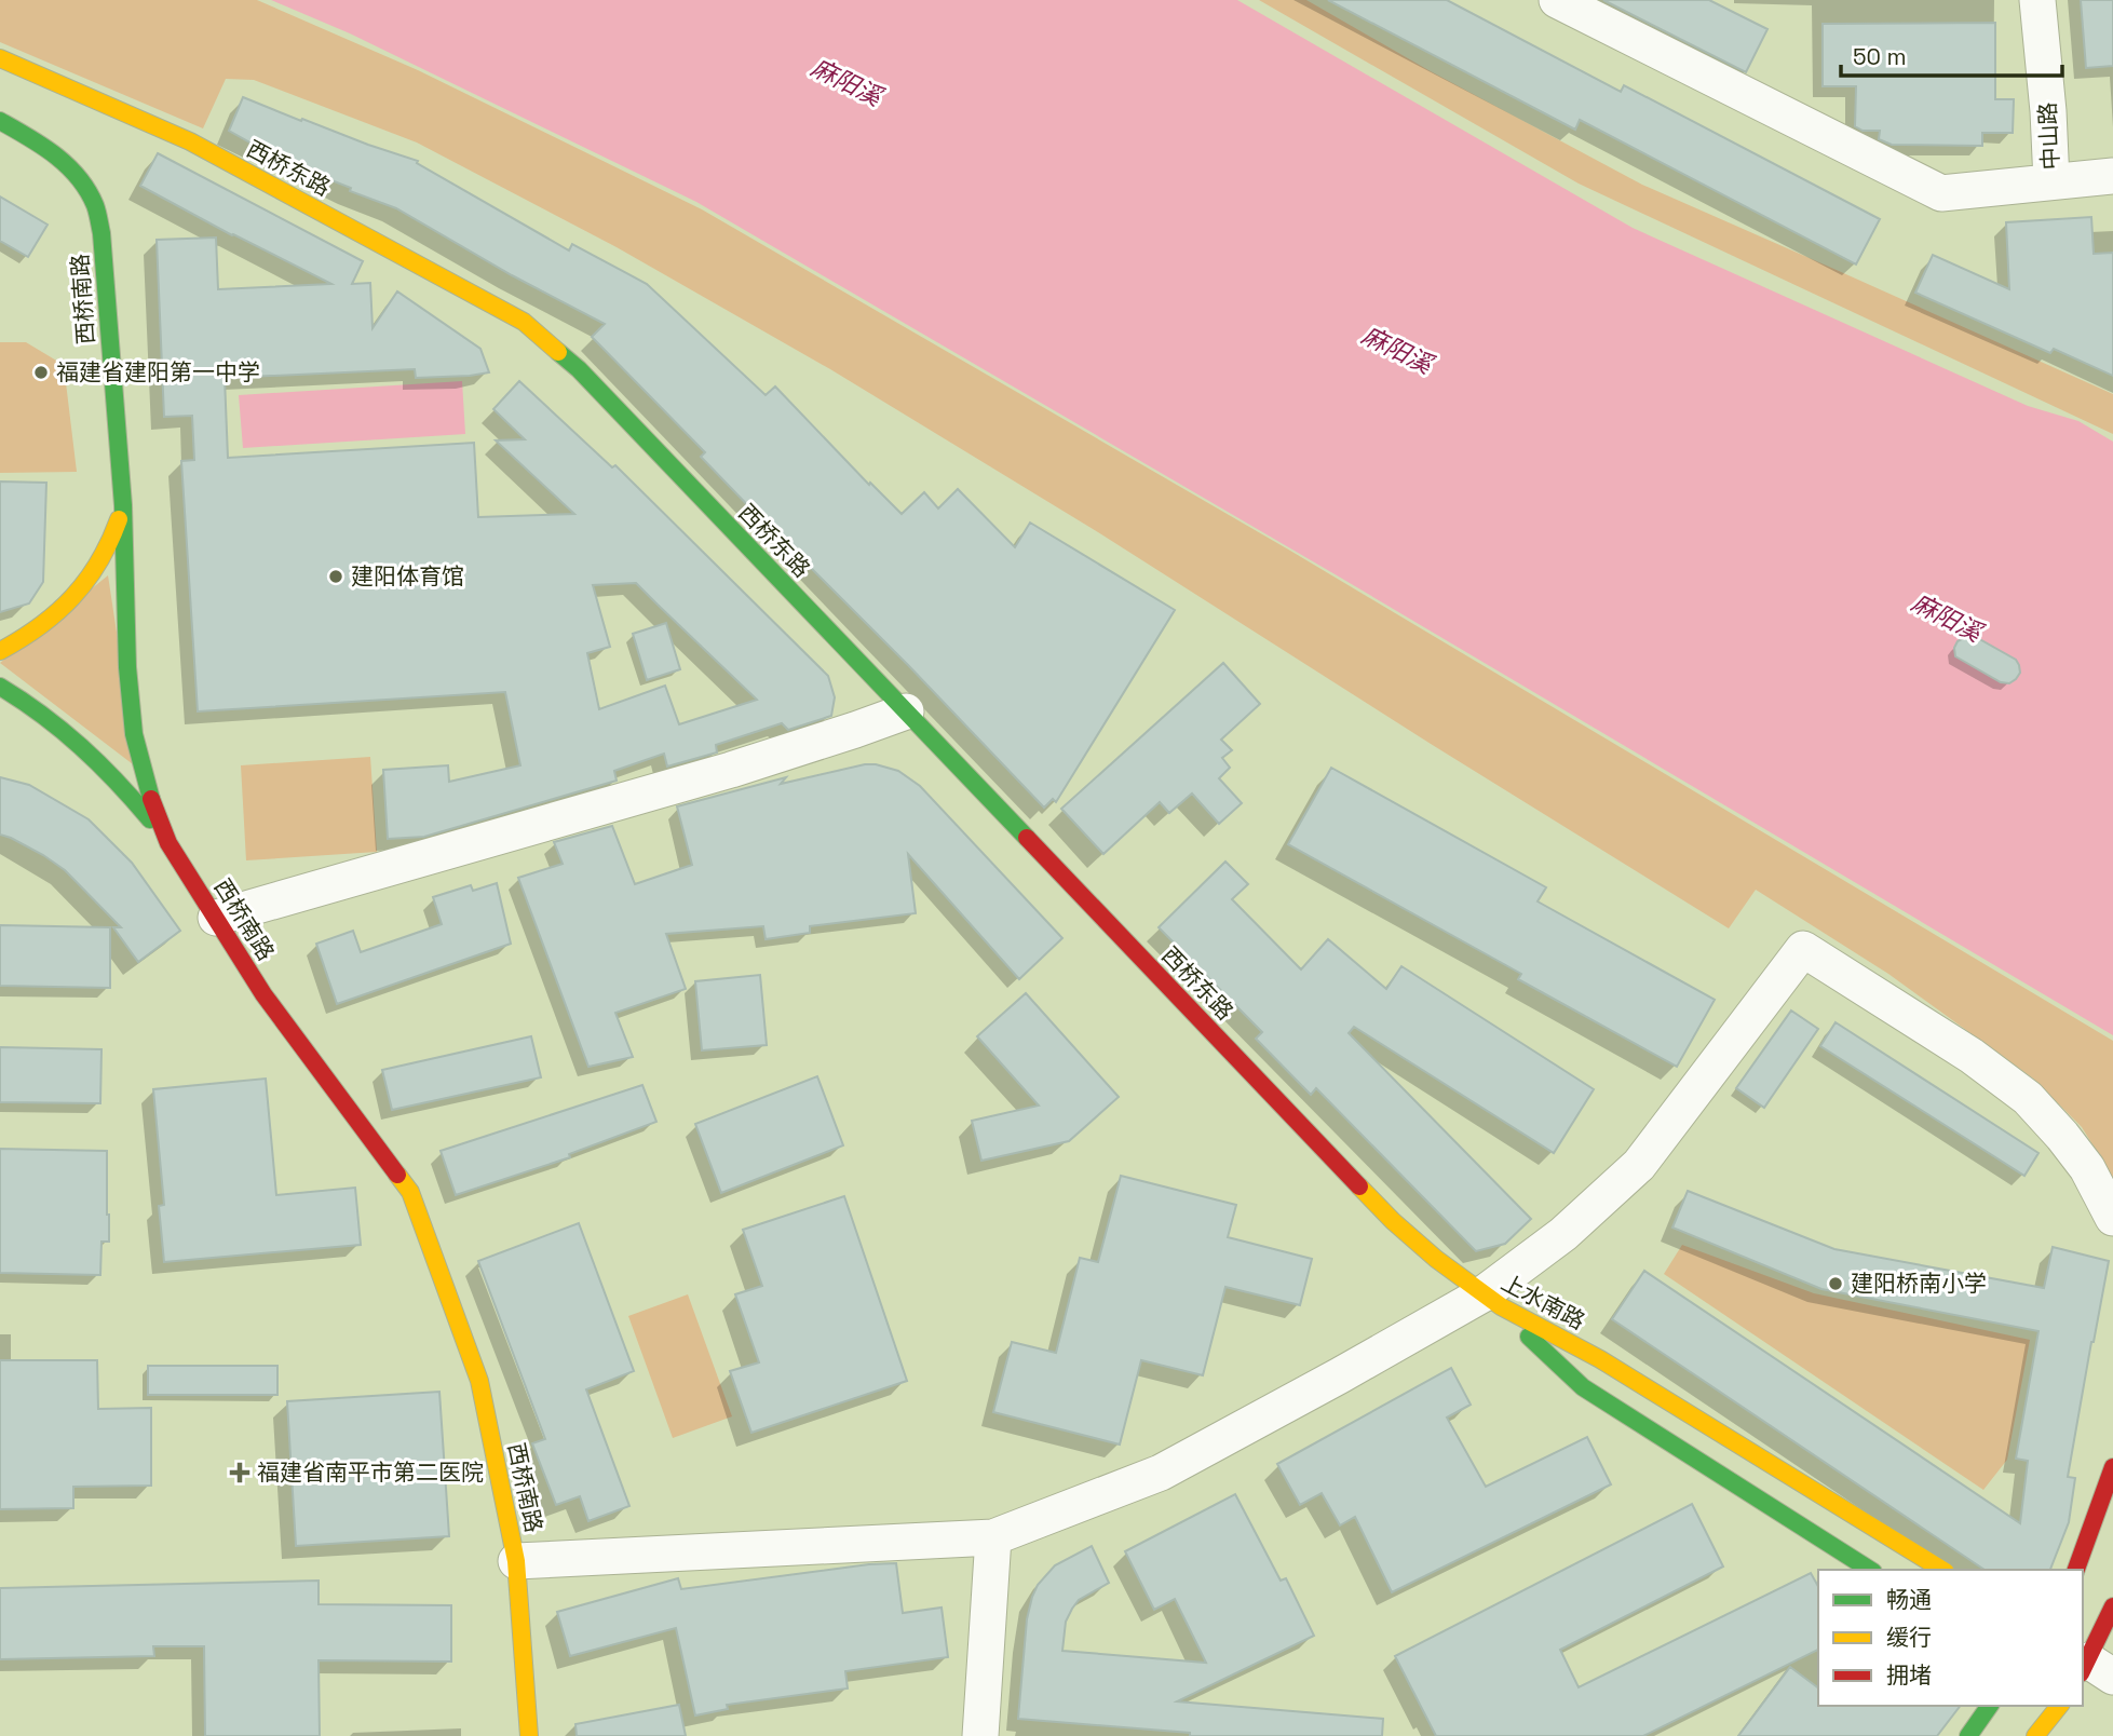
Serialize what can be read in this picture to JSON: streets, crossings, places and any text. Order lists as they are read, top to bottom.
{
  "streets": {
    "main road": ["西桥东路", "西桥南路", "上水南路"],
    "street": ["中山路"]
  },
  "crossings": [
    ["西桥东路", "上水南路"]
  ],
  "water": ["麻阳溪"],
  "places": {
    "other": ["福建省建阳第一中学", "建阳体育馆", "建阳桥南小学"],
    "health": ["福建省南平市第二医院"]
  },
  "legend": ["畅通", "缓行", "拥堵"],
  "scale_bar": "50 m"
}
